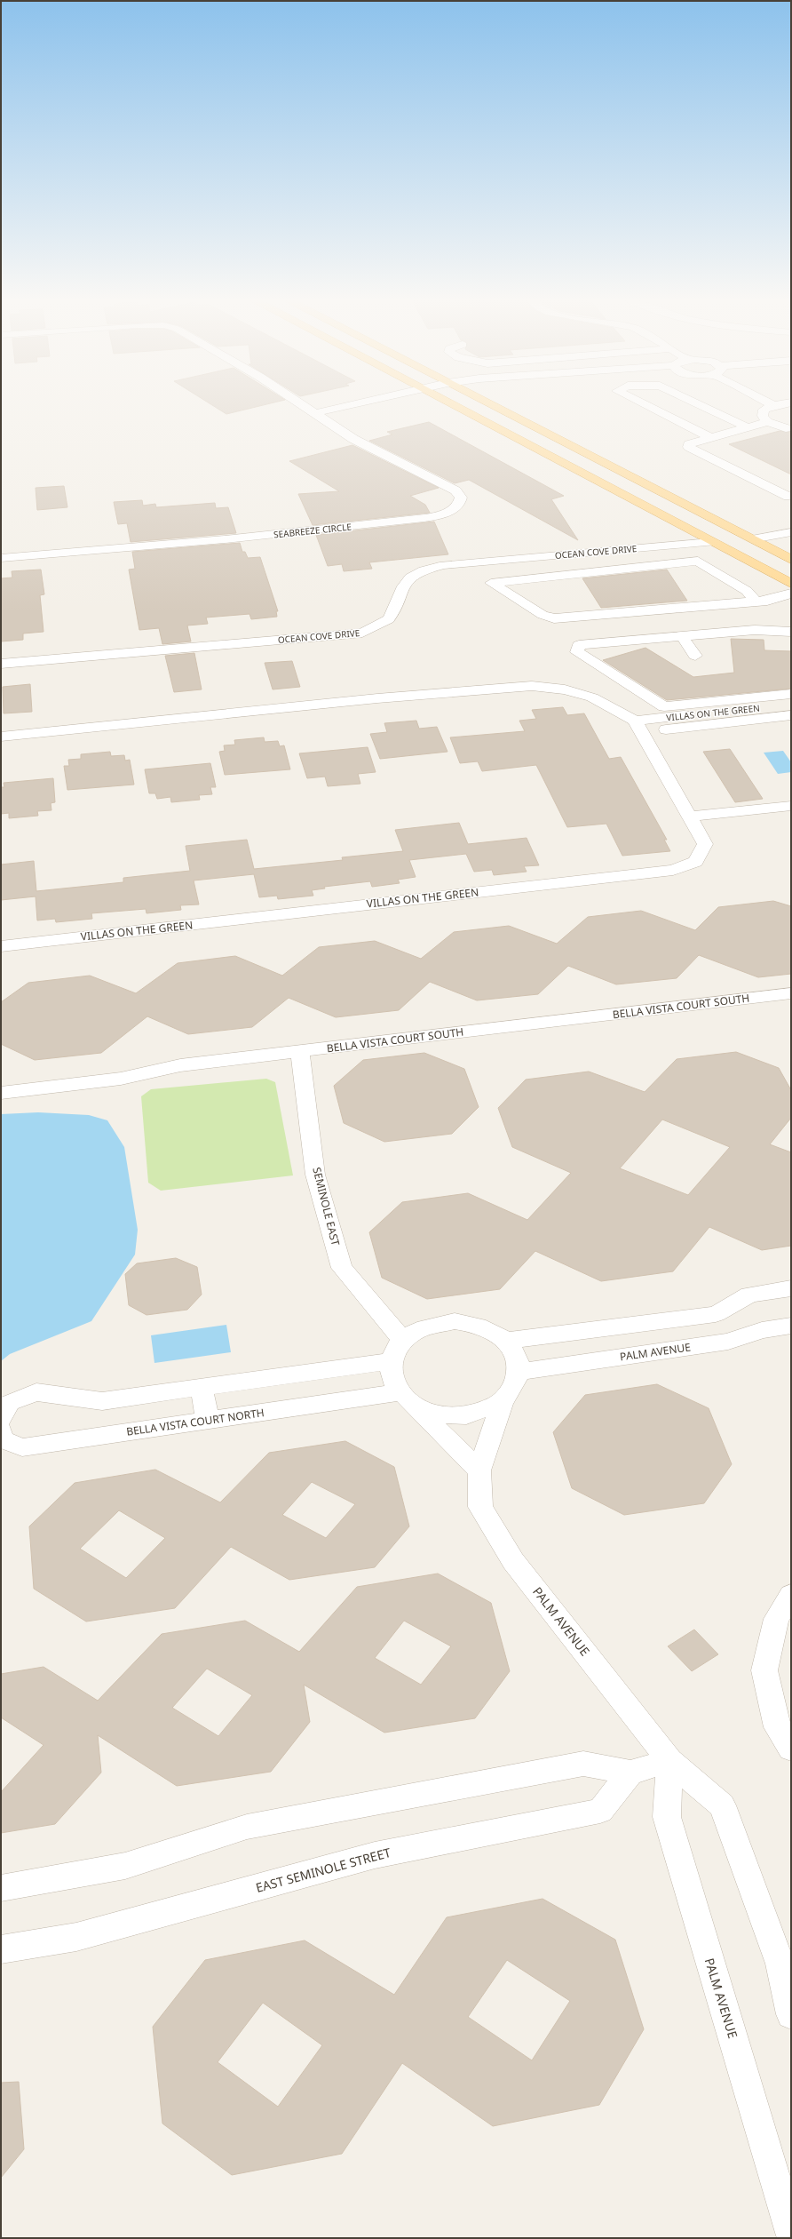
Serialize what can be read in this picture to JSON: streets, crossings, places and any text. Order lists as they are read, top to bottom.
{
  "streets": {
    "street": [
      "SEABREEZE CIRCLE",
      "OCEAN COVE DRIVE",
      "VILLAS ON THE GREEN",
      "BELLA VISTA COURT SOUTH",
      "SEMINOLE EAST",
      "PALM AVENUE",
      "BELLA VISTA COURT NORTH",
      "EAST SEMINOLE STREET"
    ]
  },
  "crossings": [
    ["BELLA VISTA COURT SOUTH", "SEMINOLE EAST"],
    ["SEMINOLE EAST", "PALM AVENUE"],
    ["SEMINOLE EAST", "BELLA VISTA COURT NORTH"],
    ["PALM AVENUE", "BELLA VISTA COURT NORTH"]
  ]
}
